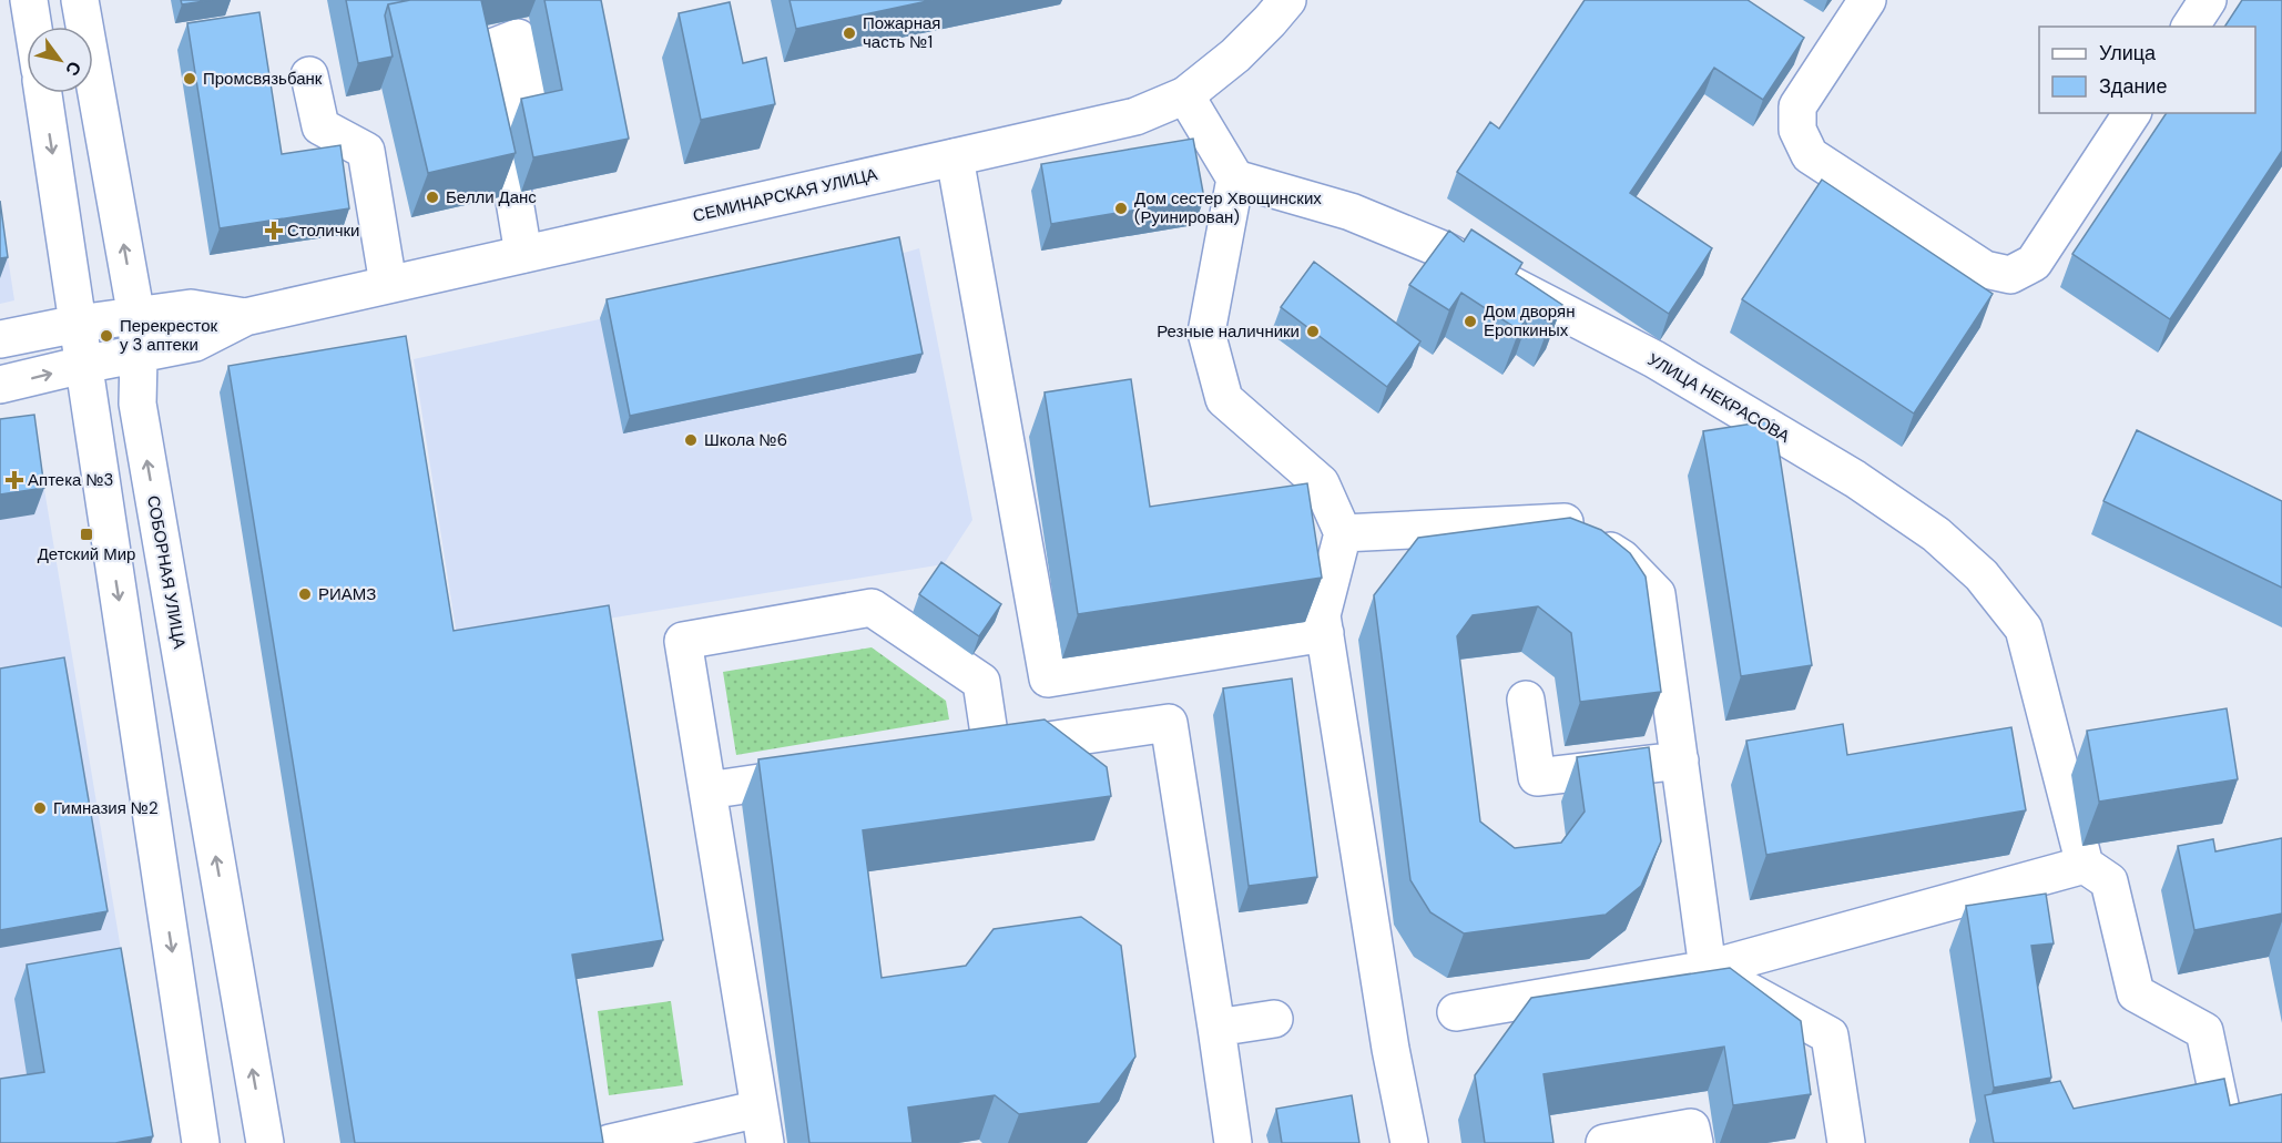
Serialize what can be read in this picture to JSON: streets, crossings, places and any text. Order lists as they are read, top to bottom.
{
  "streets": {
    "main road": ["СЕМИНАРСКАЯ УЛИЦА", "УЛИЦА НЕКРАСОВА", "СОБОРНАЯ УЛИЦА"]
  },
  "crossings": [
    ["СЕМИНАРСКАЯ УЛИЦА", "СОБОРНАЯ УЛИЦА"]
  ],
  "places": {
    "other": [
      "Пожарная часть №1",
      "Промсвязьбанк",
      "Белли Данс",
      "Дом сестер Хвощинских (Руинирован)",
      "Дом дворян Еропкиных",
      "Резные наличники",
      "Перекресток у 3 аптеки",
      "Школа №6",
      "РИАМЗ",
      "Гимназия №2"
    ],
    "health": ["Столички", "Аптека №3"],
    "transit": ["Детский Мир"]
  },
  "legend": ["Улица", "Здание"],
  "north": "bottom right"
}
